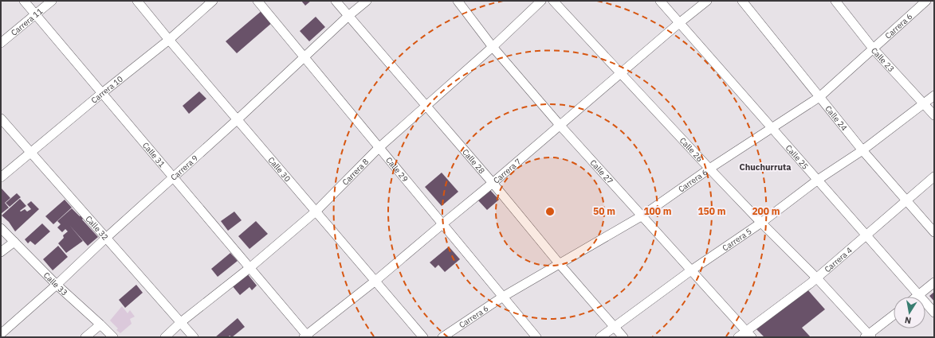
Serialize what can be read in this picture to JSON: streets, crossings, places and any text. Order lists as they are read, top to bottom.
{
  "streets": {
    "street": [
      "Carrera 11",
      "Carrera 6",
      "Calle 23",
      "Carrera 10",
      "Calle 24",
      "Calle 26",
      "Calle 31",
      "Calle 25",
      "Calle 28",
      "Carrera 9",
      "Calle 30",
      "Calle 29",
      "Carrera 7",
      "Carrera 8",
      "Calle 27",
      "Calle 32",
      "Carrera 5",
      "Carrera 4",
      "Calle 33"
    ]
  },
  "crossings": [
    ["Carrera 11", "Calle 31"],
    ["Carrera 6", "Calle 23"],
    ["Carrera 6", "Calle 24"],
    ["Carrera 6", "Calle 26"],
    ["Carrera 6", "Calle 25"],
    ["Carrera 6", "Calle 28"],
    ["Carrera 6", "Calle 29"],
    ["Carrera 6", "Calle 27"],
    ["Calle 23", "Carrera 5"],
    ["Carrera 10", "Calle 31"],
    ["Carrera 10", "Calle 30"],
    ["Carrera 10", "Calle 32"],
    ["Calle 24", "Carrera 5"],
    ["Calle 24", "Carrera 4"],
    ["Calle 26", "Carrera 7"],
    ["Calle 26", "Carrera 5"],
    ["Calle 26", "Carrera 4"],
    ["Calle 31", "Carrera 9"],
    ["Calle 31", "Carrera 7"],
    ["Calle 31", "Carrera 8"],
    ["Calle 25", "Carrera 7"],
    ["Calle 25", "Carrera 5"],
    ["Calle 25", "Carrera 4"],
    ["Calle 28", "Carrera 9"],
    ["Calle 28", "Carrera 7"],
    ["Calle 28", "Carrera 8"],
    ["Calle 28", "Carrera 5"],
    ["Carrera 9", "Calle 30"],
    ["Carrera 9", "Calle 29"],
    ["Carrera 9", "Calle 32"],
    ["Carrera 9", "Calle 33"],
    ["Calle 30", "Carrera 7"],
    ["Calle 30", "Carrera 8"],
    ["Calle 29", "Carrera 7"],
    ["Calle 29", "Carrera 8"],
    ["Carrera 7", "Calle 27"],
    ["Carrera 8", "Calle 27"],
    ["Carrera 8", "Calle 32"],
    ["Calle 27", "Carrera 5"],
    ["Calle 27", "Carrera 4"]
  ],
  "districts": ["Chuchurruta"],
  "north": "bottom",
  "rings": [
    "50 m",
    "100 m",
    "150 m",
    "200 m"
  ]
}
